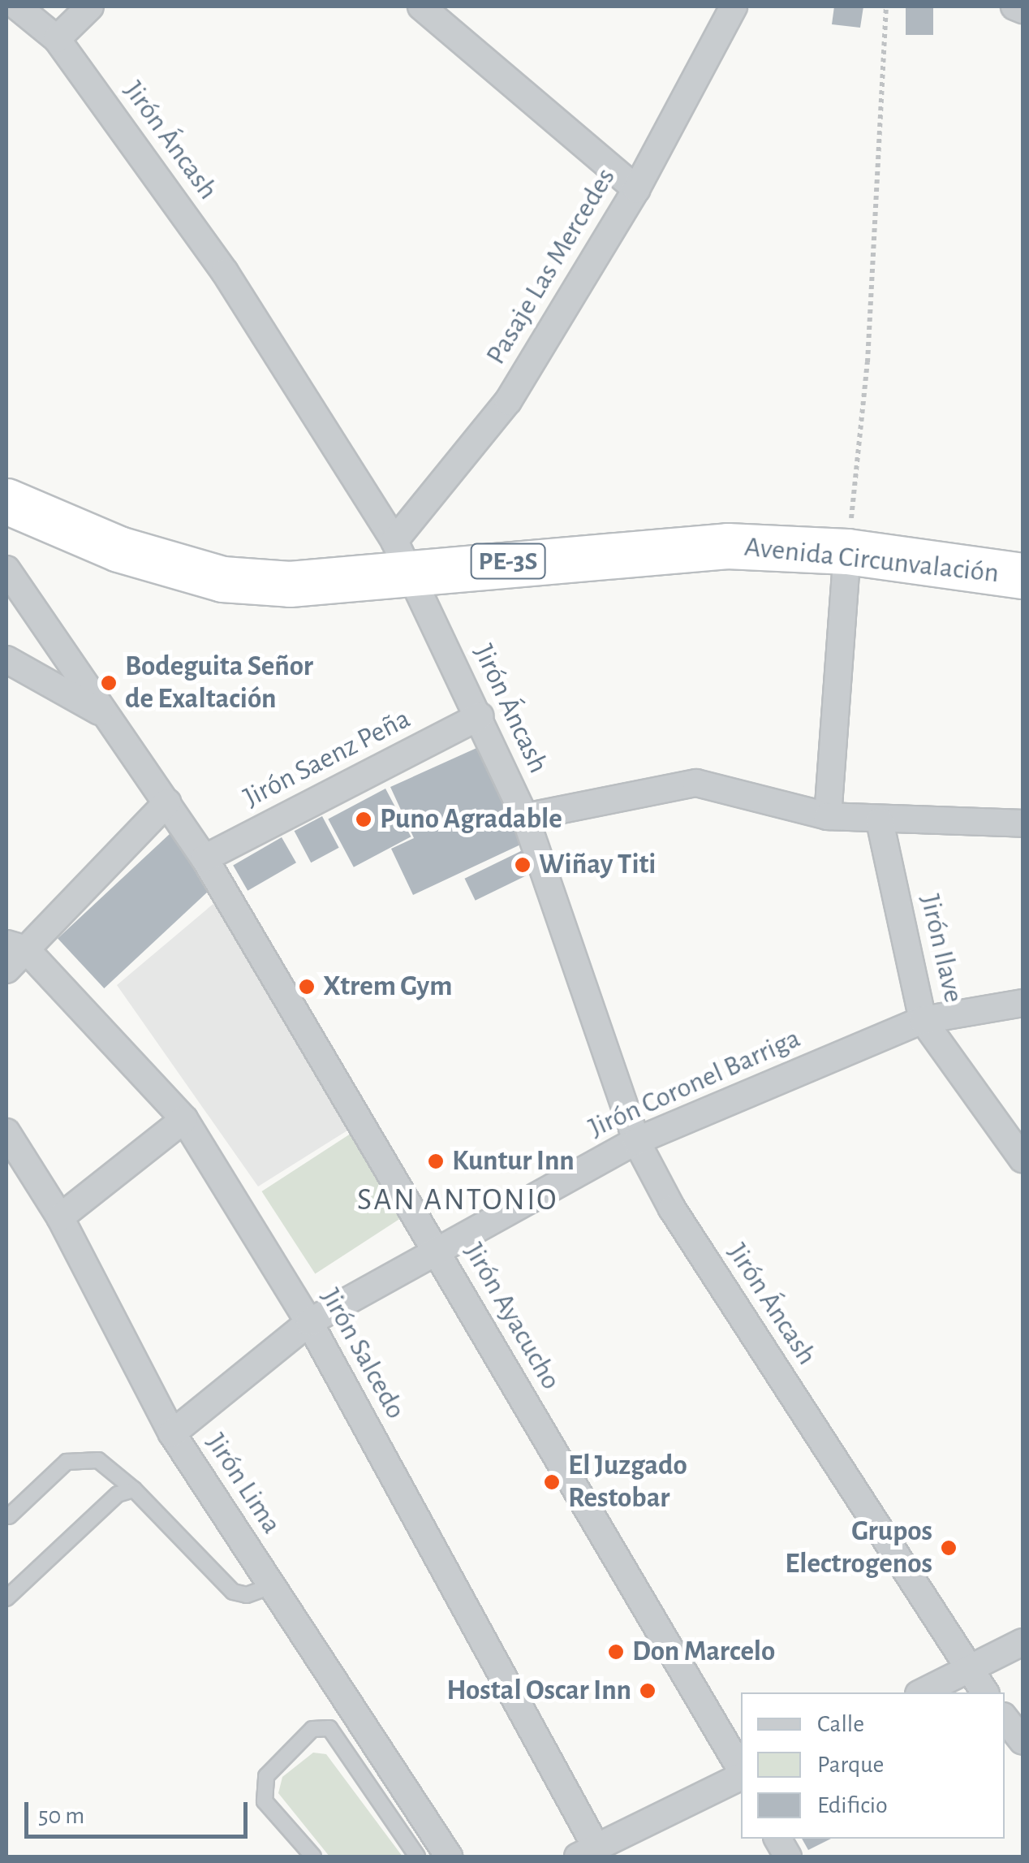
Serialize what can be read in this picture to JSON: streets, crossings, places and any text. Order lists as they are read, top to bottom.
{
  "streets": {
    "highway": ["Avenida Circunvalación", "PE-3S"],
    "street": [
      "Jirón Áncash",
      "Pasaje Las Mercedes",
      "Jirón Saenz Peña",
      "Jirón Ilave",
      "Jirón Coronel Barriga",
      "Jirón Ayacucho",
      "Jirón Salcedo",
      "Jirón Lima"
    ]
  },
  "crossings": [
    ["Jirón Áncash", "Pasaje Las Mercedes"],
    ["Jirón Áncash", "Avenida Circunvalación"],
    ["Jirón Áncash", "Jirón Saenz Peña"],
    ["Jirón Áncash", "Jirón Coronel Barriga"],
    ["Pasaje Las Mercedes", "Avenida Circunvalación"],
    ["Jirón Saenz Peña", "Jirón Ayacucho"],
    ["Jirón Ilave", "Jirón Coronel Barriga"],
    ["Jirón Coronel Barriga", "Jirón Ayacucho"],
    ["Jirón Coronel Barriga", "Jirón Salcedo"],
    ["Jirón Coronel Barriga", "Jirón Lima"]
  ],
  "districts": ["SAN ANTONIO"],
  "places": [
    "Bodeguita Señor de Exaltación",
    "Puno Agradable",
    "Wiñay Titi",
    "Xtrem Gym",
    "Kuntur Inn",
    "El Juzgado Restobar",
    "Grupos Electrogenos",
    "Don Marcelo",
    "Hostal Oscar Inn"
  ],
  "legend": ["Calle", "Parque", "Edificio"],
  "scale_bar": "50 m"
}
